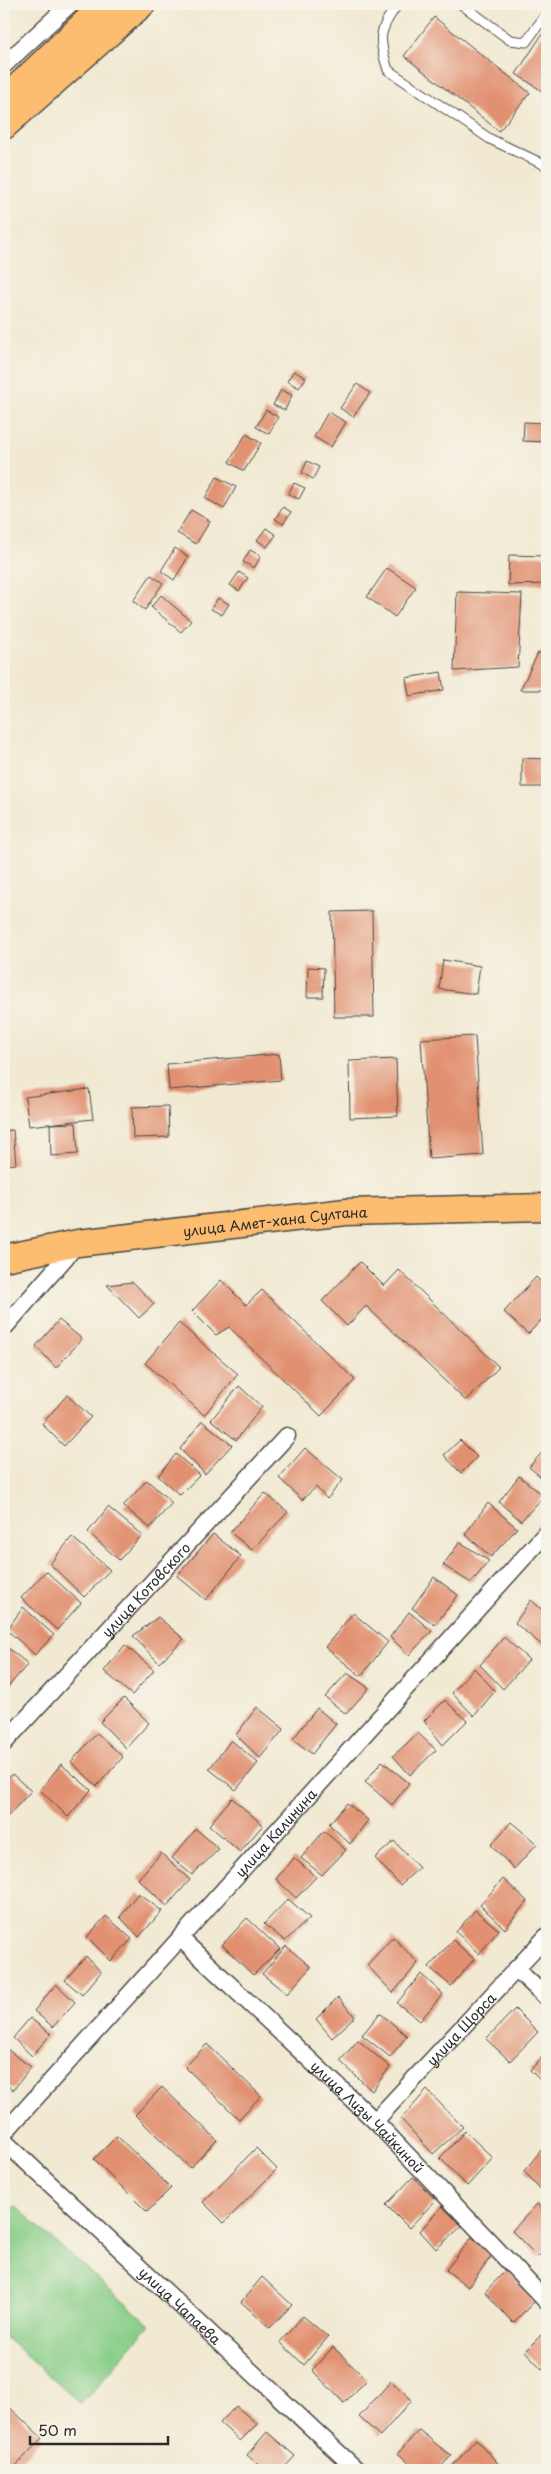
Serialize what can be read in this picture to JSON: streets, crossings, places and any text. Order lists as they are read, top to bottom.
{
  "streets": {
    "main road": ["улица Амет-хана Султана"],
    "street": [
      "улица Котовского",
      "улица Калинина",
      "улица Щорса",
      "улица Лизы Чайкиной",
      "улица Чапаева"
    ]
  },
  "crossings": [
    ["улица Калинина", "улица Лизы Чайкиной"],
    ["улица Щорса", "улица Лизы Чайкиной"]
  ],
  "scale_bar": "50 m"
}
